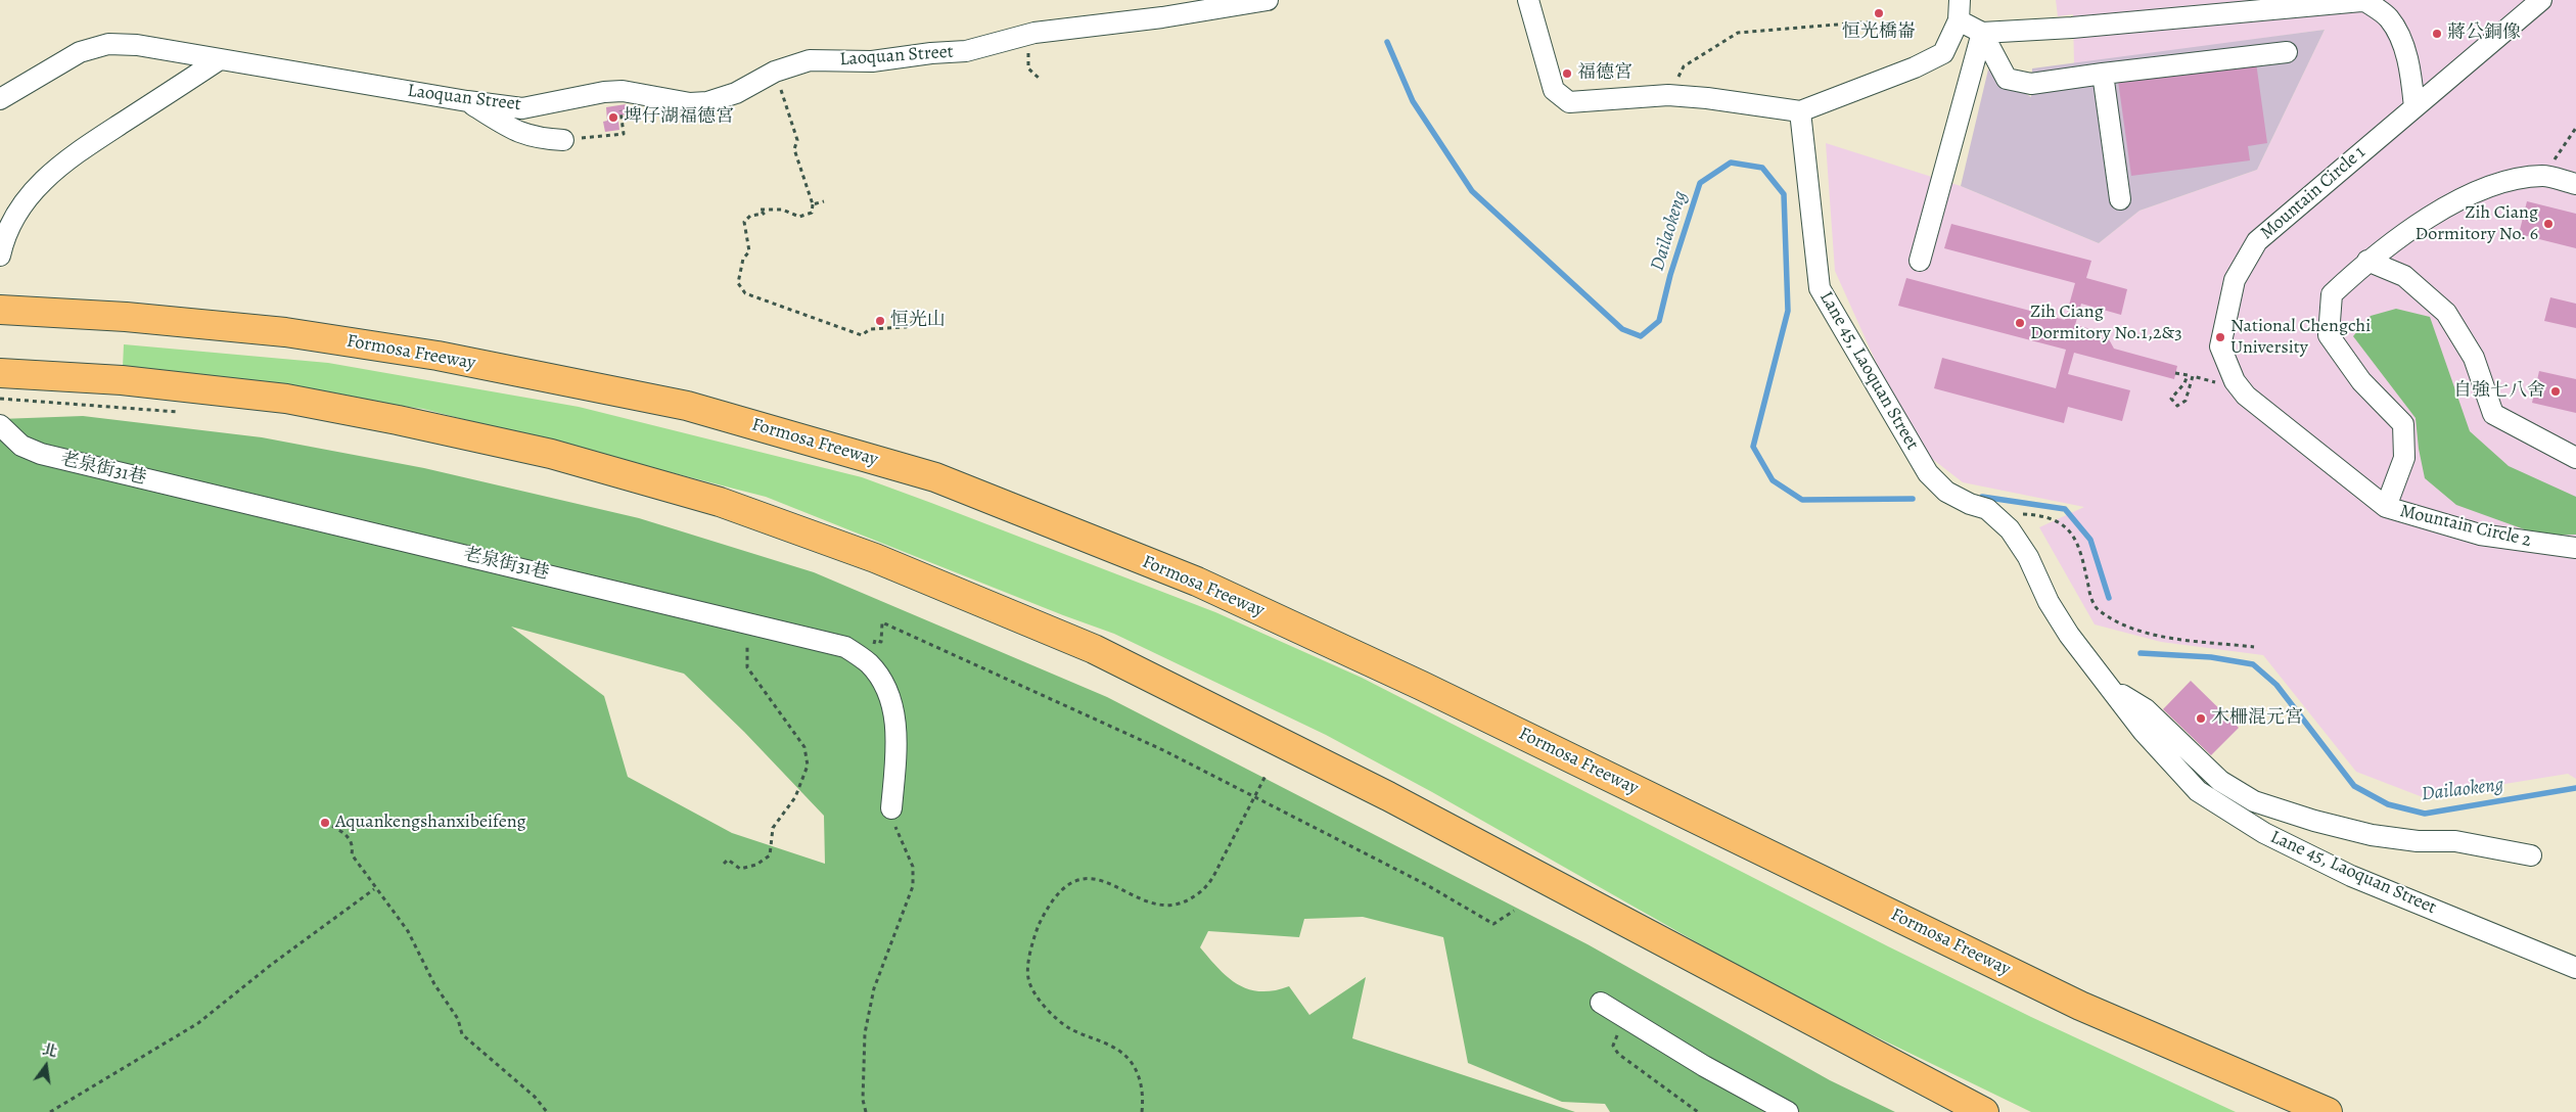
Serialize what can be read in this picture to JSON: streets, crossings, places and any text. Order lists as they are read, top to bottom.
{
  "streets": {
    "highway": ["Formosa Freeway"],
    "street": [
      "Laoquan Street",
      "Mountain Circle 1",
      "Lane 45, Laoquan Street",
      "老泉街31巷",
      "Mountain Circle 2"
    ]
  },
  "crossings": [
    ["Mountain Circle 1", "Mountain Circle 2"]
  ],
  "water": ["Dailaokeng"],
  "places": [
    "恒光橋崙",
    "蔣公銅像",
    "福德宮",
    "埤仔湖福德宮",
    "Zih Ciang Dormitory No. 6",
    "恒光山",
    "Zih Ciang Dormitory No.1,2&3",
    "National Chengchi University",
    "自強七八舍",
    "木柵混元宮",
    "Aquankengshanxibeifeng"
  ],
  "north": "top"
}
